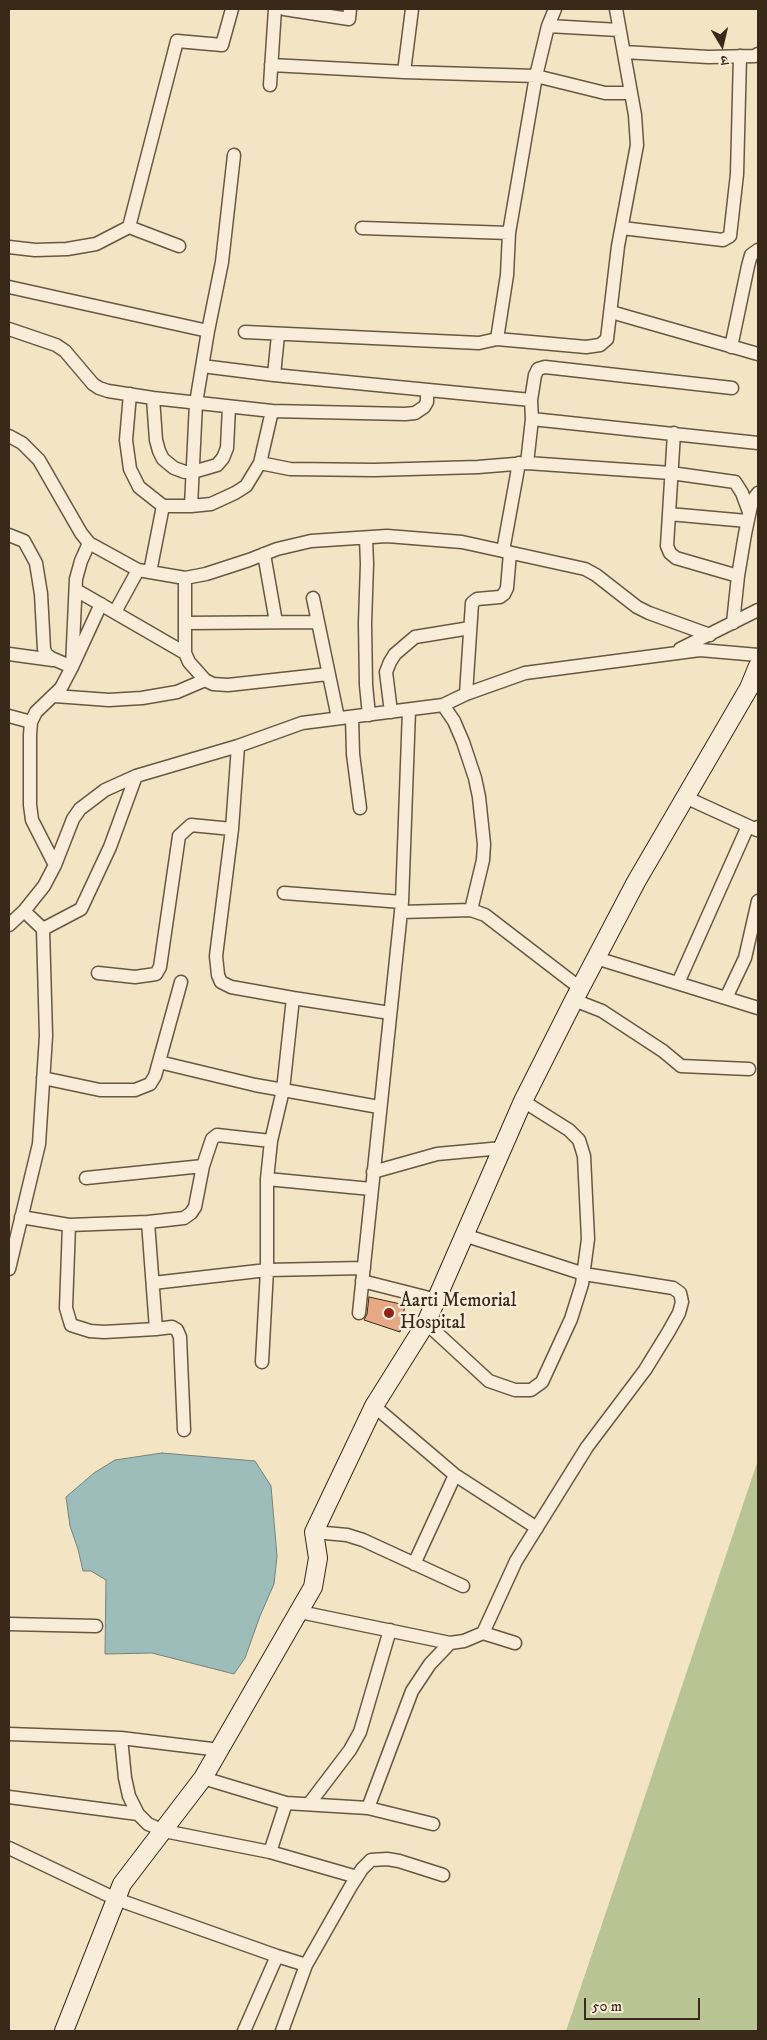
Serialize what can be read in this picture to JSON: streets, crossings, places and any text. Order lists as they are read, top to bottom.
{
  "places": ["Aarti Memorial Hospital"],
  "scale_bar": "50 m",
  "north": "bottom"
}
